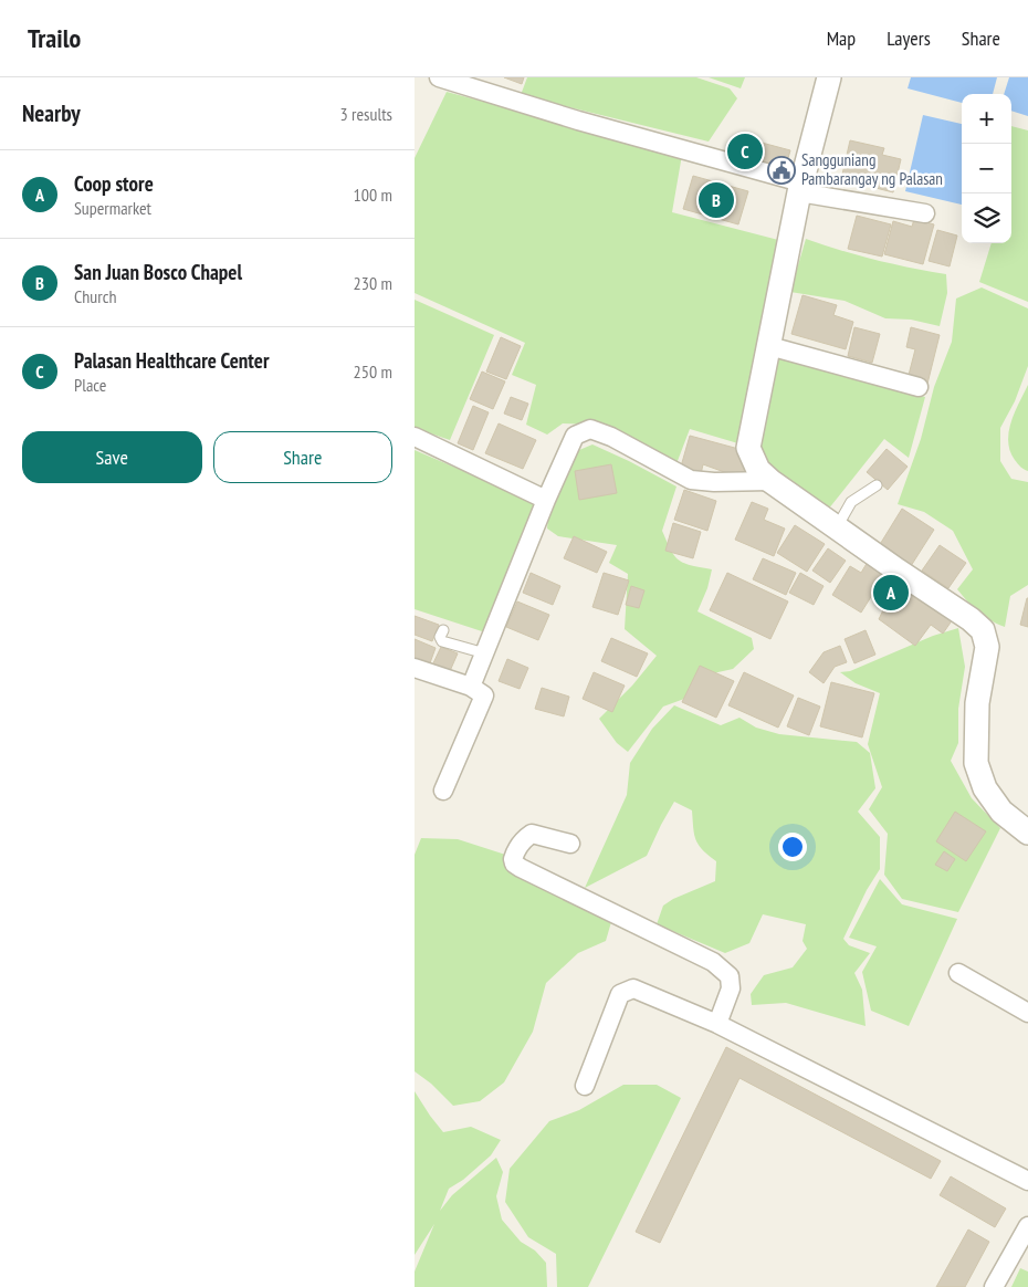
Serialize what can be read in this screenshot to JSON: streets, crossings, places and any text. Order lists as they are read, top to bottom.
{
  "places": {
    "public building": ["Sangguniang Pambarangay ng Palasan"]
  },
  "page": {
    "header": "Trailo",
    "nav": ["Map", "Layers", "Share"],
    "heading": ["Nearby", "3 results"],
    "map_buttons": ["+", "−"],
    "pins": ["C", "B", "A"],
    "list": [
      {
        "mark": "A",
        "name": "Coop store",
        "note": "Supermarket",
        "value": "100 m"
      },
      {
        "mark": "B",
        "name": "San Juan Bosco Chapel",
        "note": "Church",
        "value": "230 m"
      },
      {
        "mark": "C",
        "name": "Palasan Healthcare Center",
        "note": "Place",
        "value": "250 m"
      }
    ],
    "buttons": ["Save", "Share"]
  }
}
